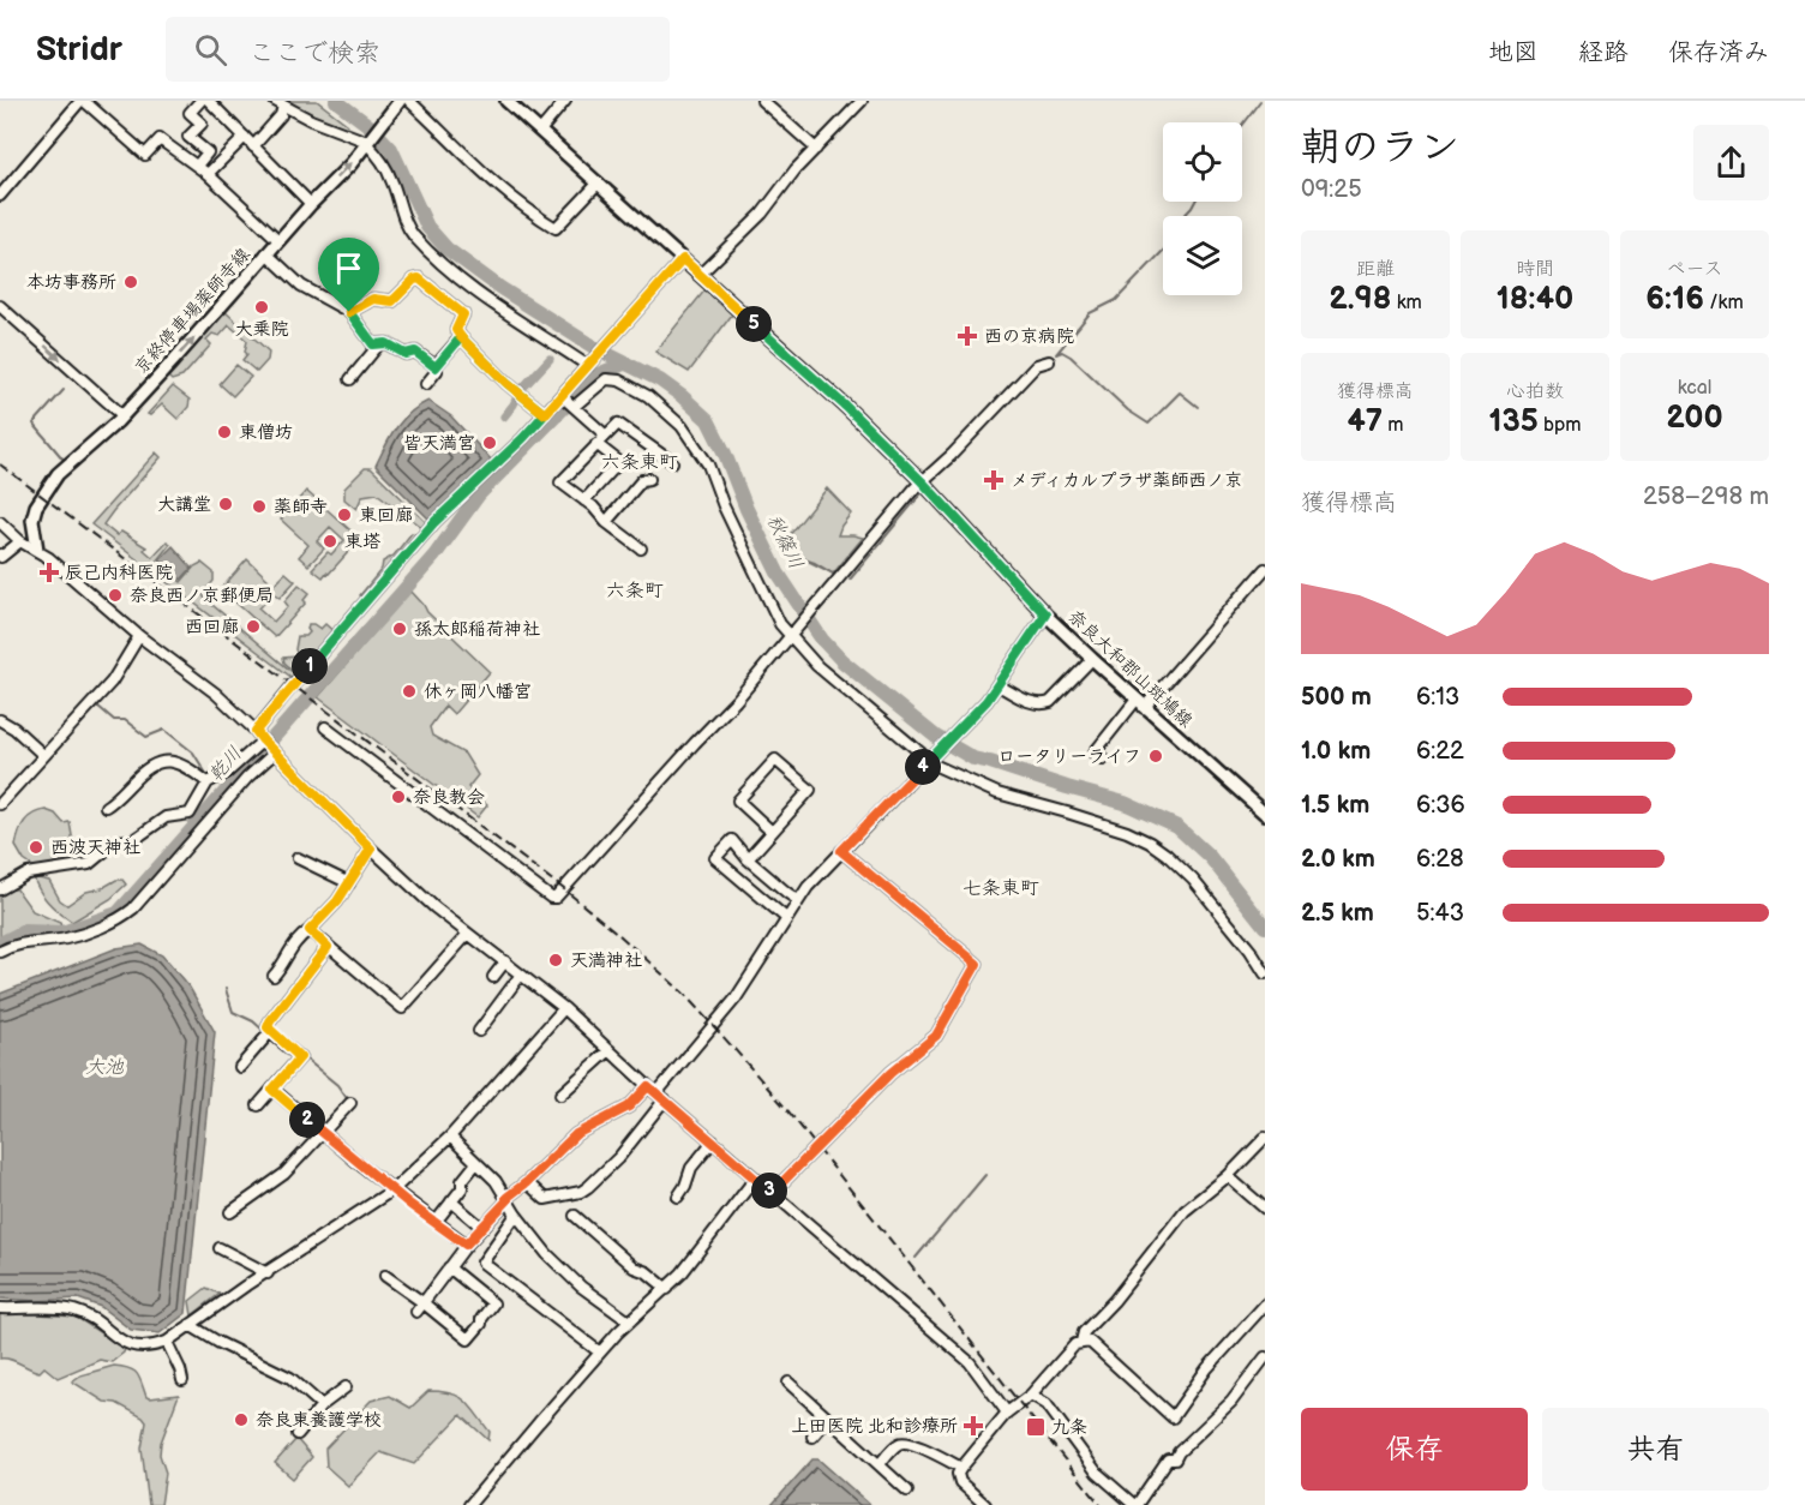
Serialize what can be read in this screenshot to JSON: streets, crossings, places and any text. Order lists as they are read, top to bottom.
{
  "streets": {
    "main road": ["京終停車場薬師寺線", "奈良大和郡山斑鳩線"]
  },
  "one_way": ["京終停車場薬師寺線"],
  "districts": ["六条東町", "六条町", "七条東町"],
  "water": ["秋篠川", "乾川", "大池"],
  "places": {
    "other": [
      "本坊事務所",
      "大乗院",
      "東僧坊",
      "皆天満宮",
      "大講堂",
      "薬師寺",
      "東回廊",
      "東塔",
      "奈良西ノ京郵便局",
      "西回廊",
      "孫太郎稲荷神社",
      "休ヶ岡八幡宮",
      "ロータリーライフ",
      "奈良教会",
      "西波天神社",
      "天満神社",
      "奈良東養護学校"
    ],
    "health": [
      "西の京病院",
      "メディカルプラザ薬師西ノ京",
      "辰己内科医院",
      "上田医院 北和診療所"
    ],
    "transit": ["九条"]
  },
  "page": {
    "header": "Stridr",
    "search": "ここで検索",
    "nav": ["地図", "経路", "保存済み"],
    "heading": ["朝のラン", "09:25"],
    "stats": [
      ["距離", "2.98 km"],
      ["時間", "18:40"],
      ["ペース", "6:16 /km"],
      ["獲得標高", "47 m"],
      ["心拍数", "135 bpm"],
      ["kcal", "200"]
    ],
    "pins": [
      "5",
      "1",
      "4",
      "2",
      "3"
    ],
    "chart": ["獲得標高", "258–298 m"],
    "list": [
      {
        "name": "500 m",
        "note": "6:13"
      },
      {
        "name": "1.0 km",
        "note": "6:22"
      },
      {
        "name": "1.5 km",
        "note": "6:36"
      },
      {
        "name": "2.0 km",
        "note": "6:28"
      },
      {
        "name": "2.5 km",
        "note": "5:43"
      }
    ],
    "buttons": ["保存", "共有"]
  }
}
